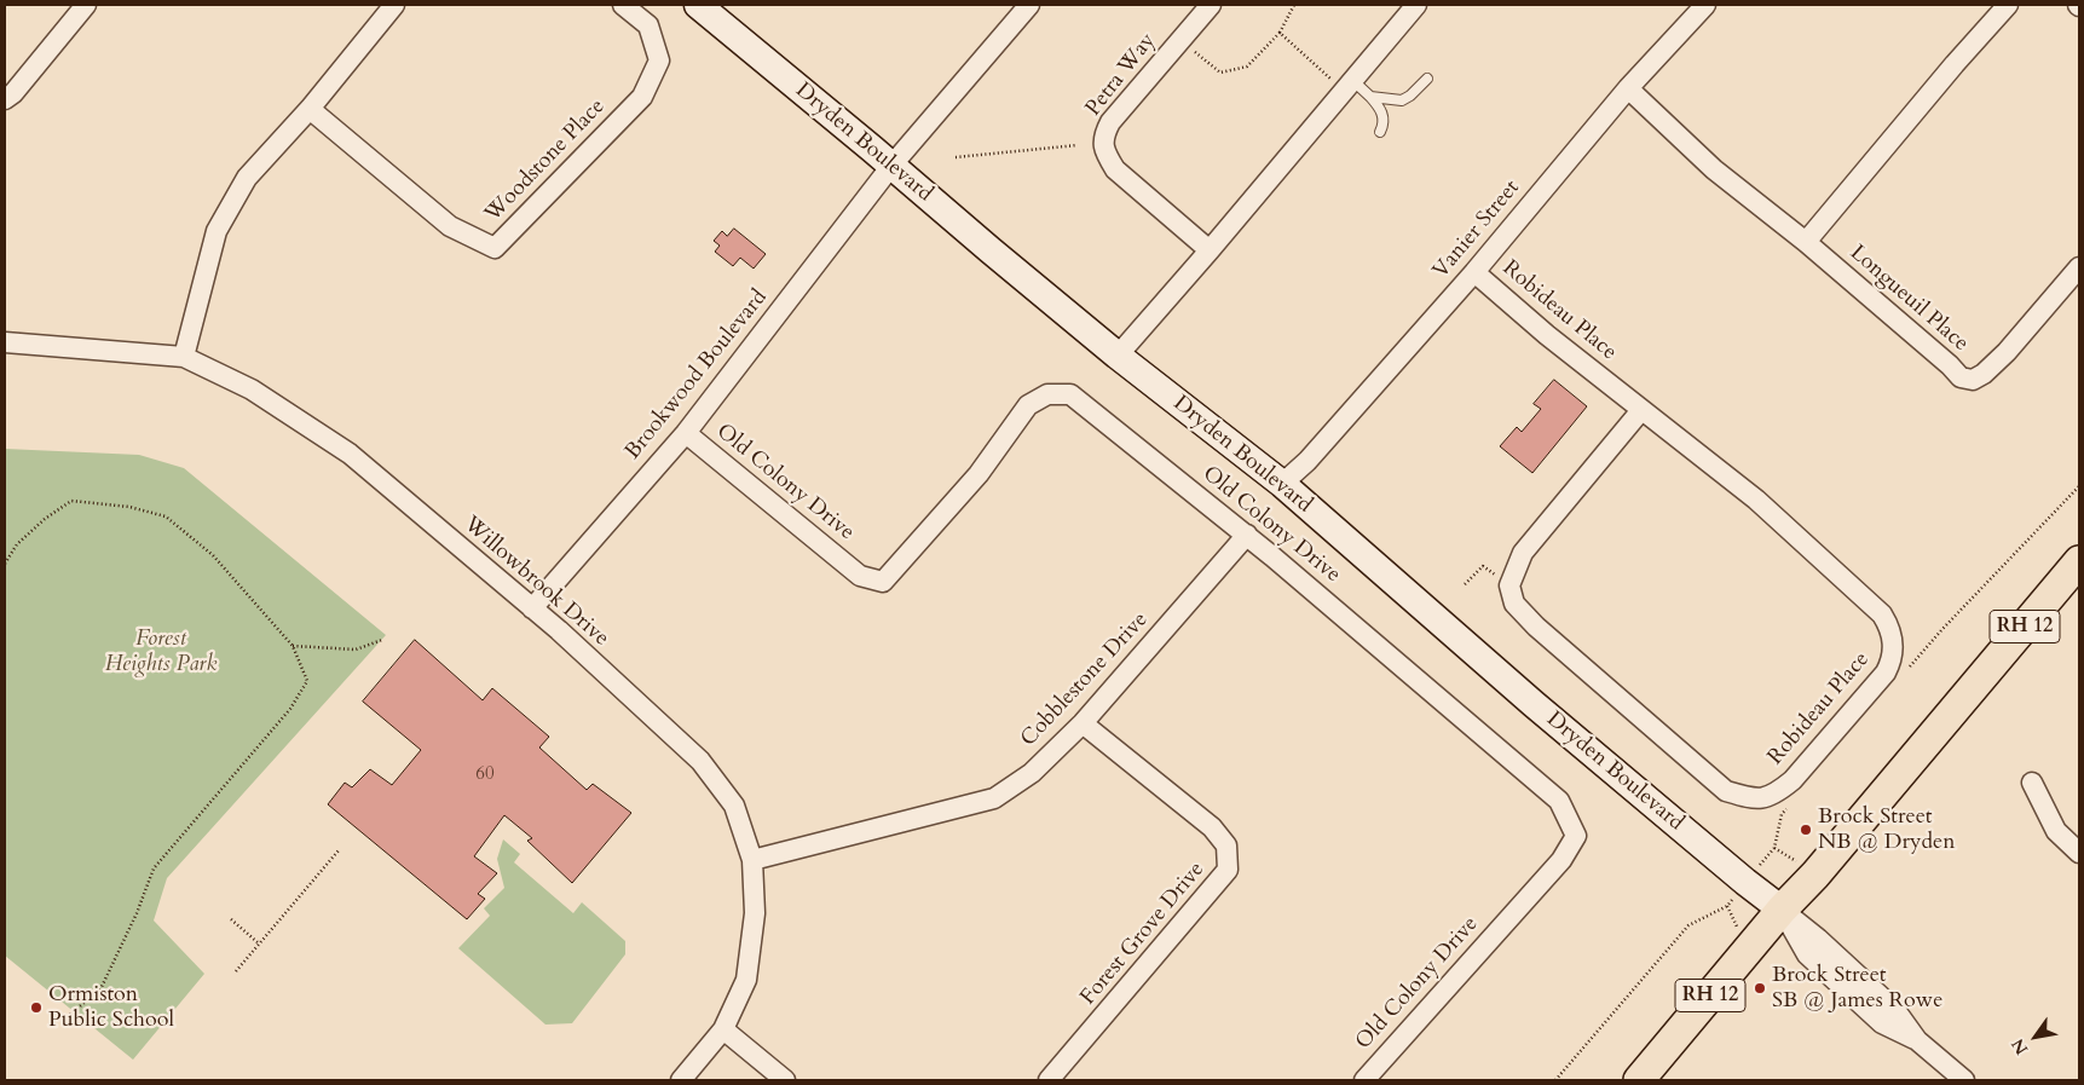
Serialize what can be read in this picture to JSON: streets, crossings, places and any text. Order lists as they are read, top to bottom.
{
  "streets": {
    "main road": ["RH 12"],
    "street": [
      "Petra Way",
      "Dryden Boulevard",
      "Woodstone Place",
      "Vanier Street",
      "Longueuil Place",
      "Robideau Place",
      "Brookwood Boulevard",
      "Old Colony Drive",
      "Willowbrook Drive",
      "Cobblestone Drive",
      "Forest Grove Drive"
    ]
  },
  "crossings": [
    ["Dryden Boulevard", "Vanier Street"],
    ["Dryden Boulevard", "Brookwood Boulevard"],
    ["Dryden Boulevard", "RH 12"],
    ["Vanier Street", "Longueuil Place"],
    ["Vanier Street", "Robideau Place"],
    ["Brookwood Boulevard", "Old Colony Drive"],
    ["Brookwood Boulevard", "Willowbrook Drive"],
    ["Old Colony Drive", "Cobblestone Drive"],
    ["Willowbrook Drive", "Cobblestone Drive"],
    ["Cobblestone Drive", "Forest Grove Drive"]
  ],
  "parks": ["Forest Heights Park"],
  "places": ["Brock Street NB @ Dryden", "Brock Street SB @ James Rowe", "Ormiston Public School"],
  "house_numbers": ["60"],
  "north": "bottom left"
}
